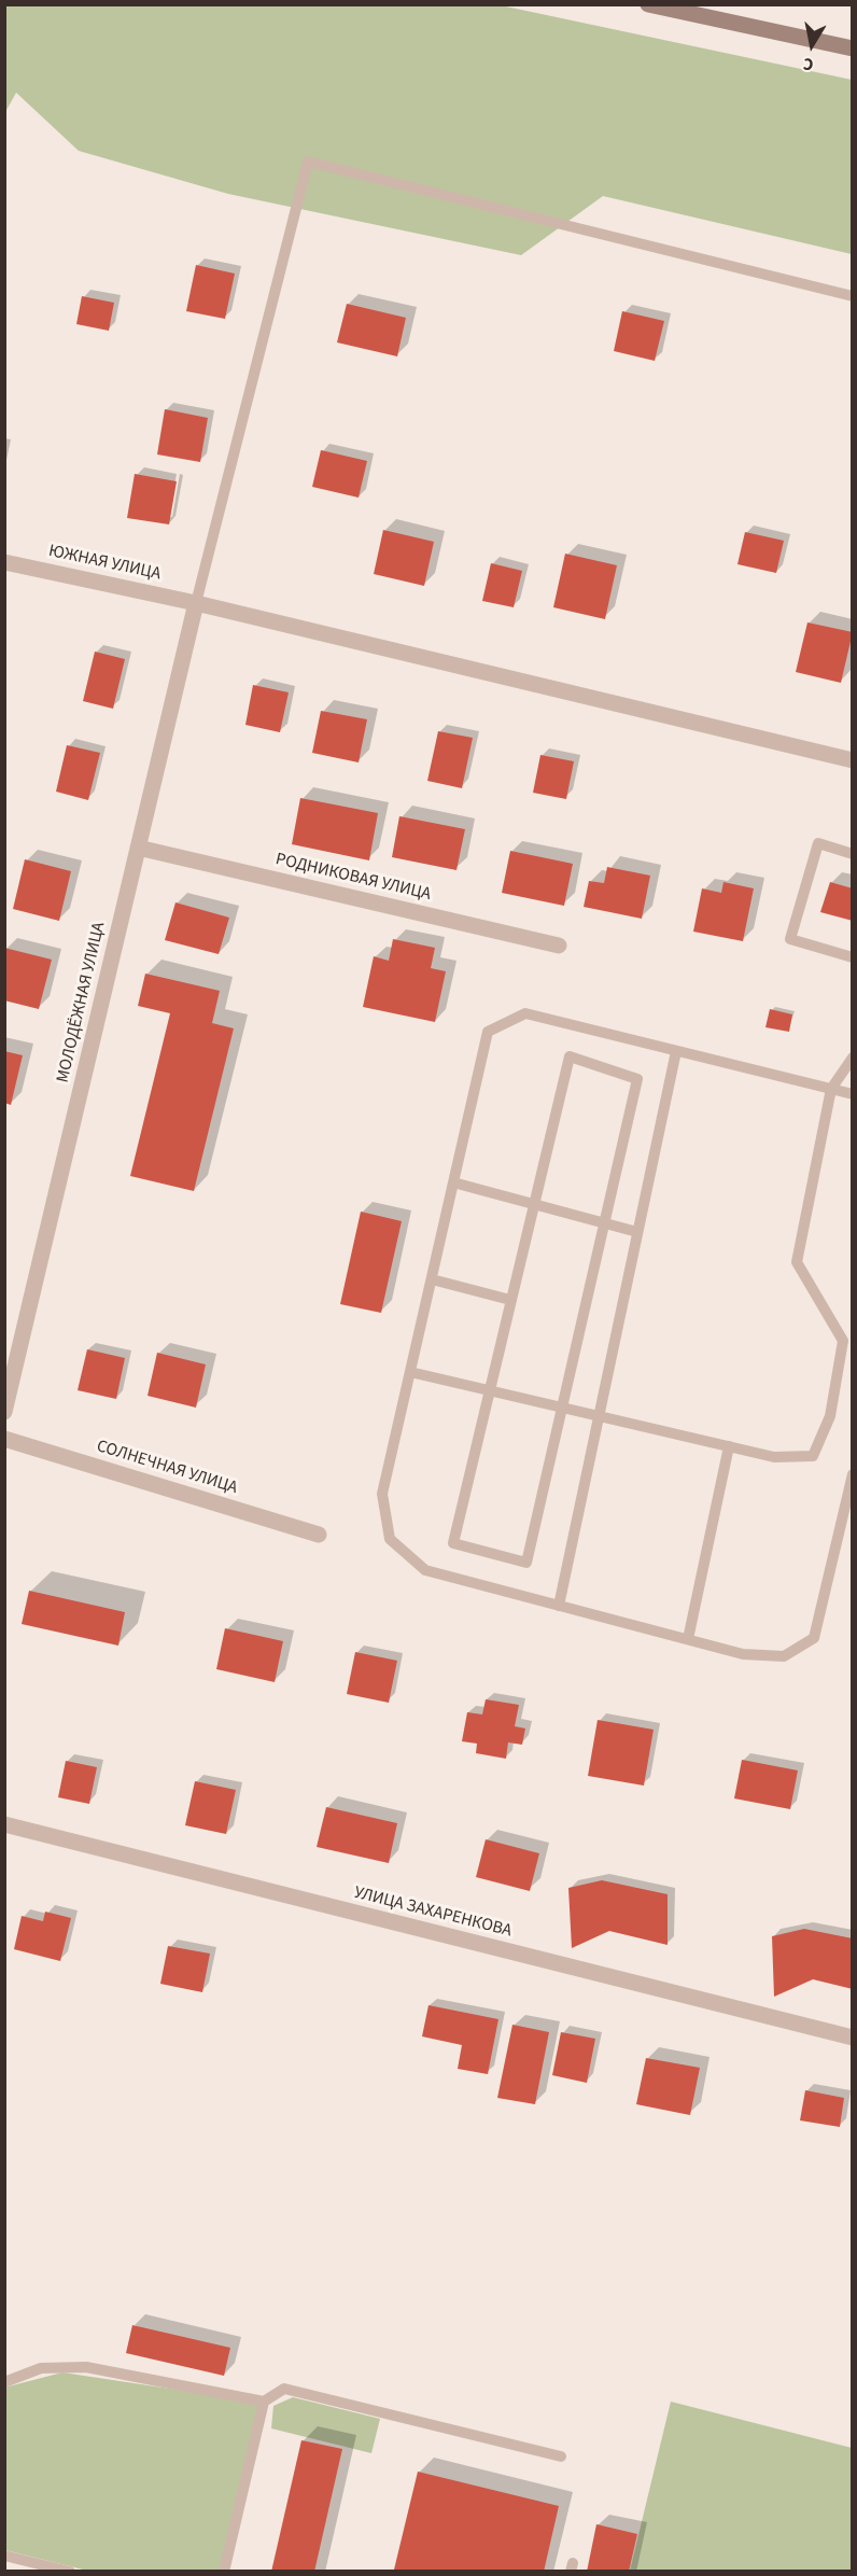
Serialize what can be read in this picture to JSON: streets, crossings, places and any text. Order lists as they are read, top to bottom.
{
  "streets": {
    "street": [
      "ЮЖНАЯ УЛИЦА",
      "РОДНИКОВАЯ УЛИЦА",
      "МОЛОДЁЖНАЯ УЛИЦА",
      "СОЛНЕЧНАЯ УЛИЦА",
      "УЛИЦА ЗАХАРЕНКОВА"
    ]
  },
  "crossings": [
    ["ЮЖНАЯ УЛИЦА", "МОЛОДЁЖНАЯ УЛИЦА"],
    ["РОДНИКОВАЯ УЛИЦА", "МОЛОДЁЖНАЯ УЛИЦА"]
  ],
  "north": "bottom"
}
